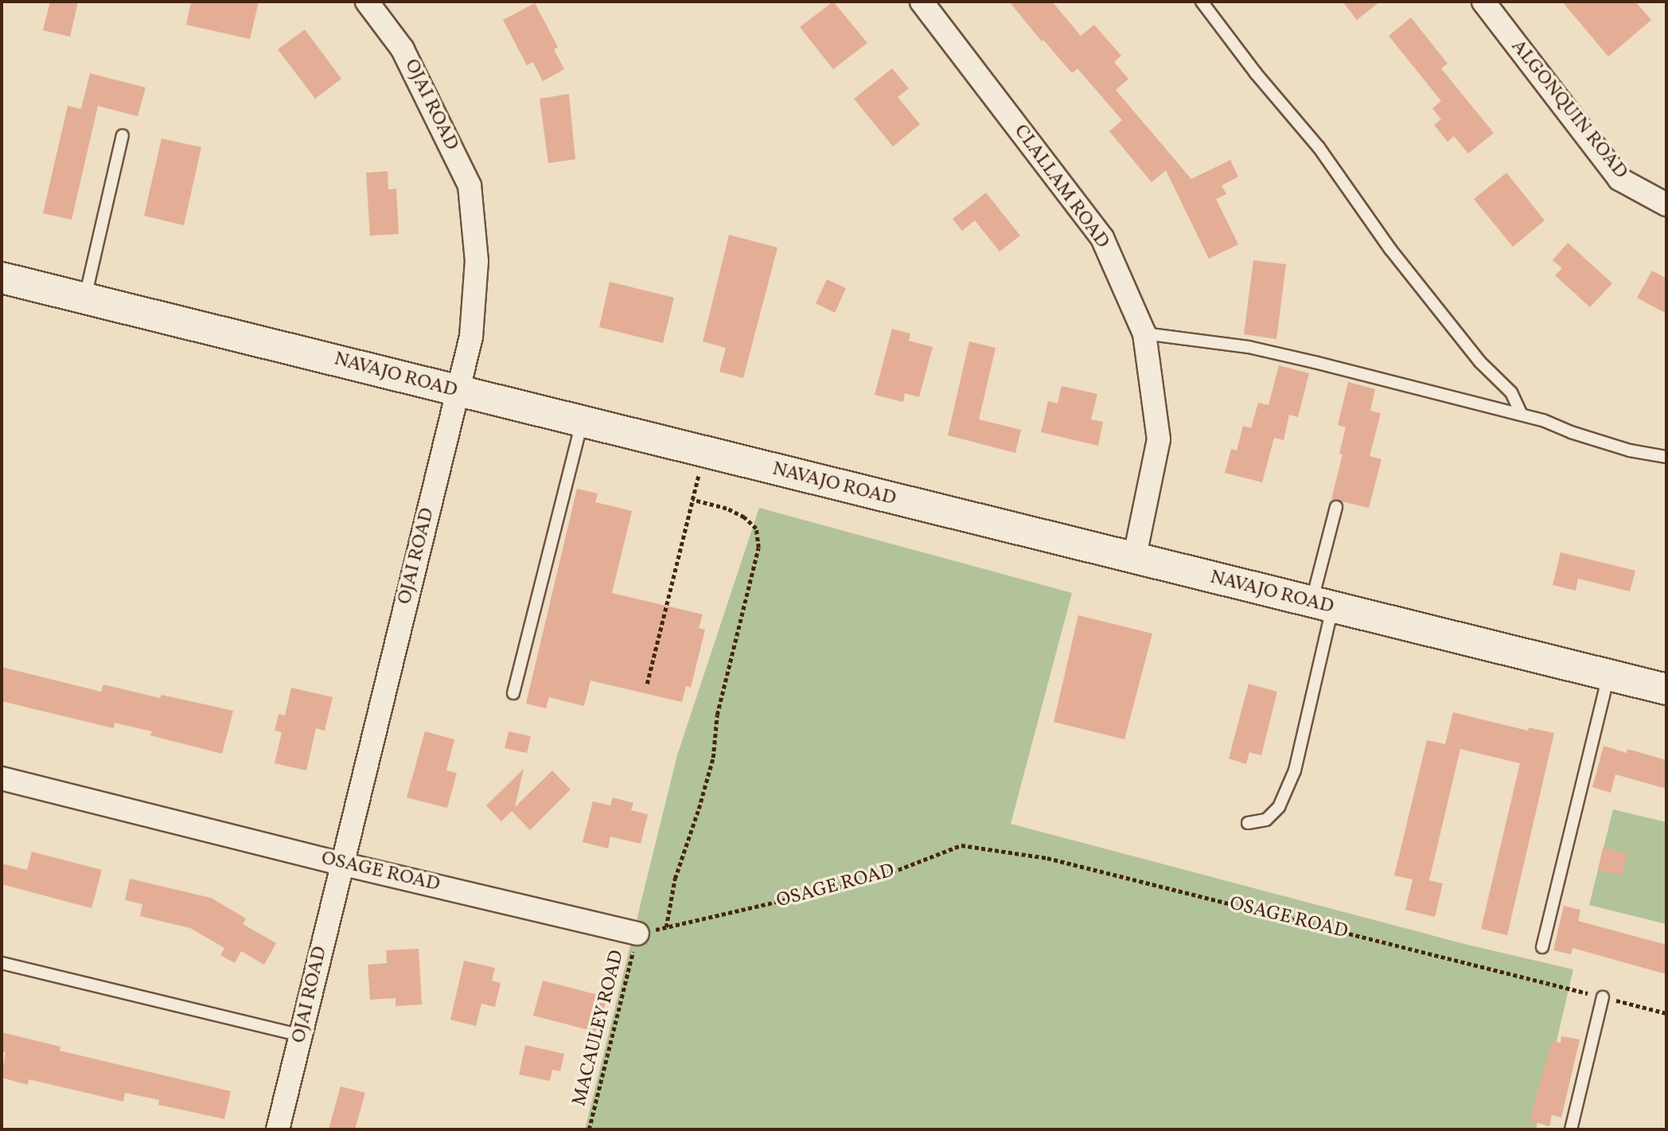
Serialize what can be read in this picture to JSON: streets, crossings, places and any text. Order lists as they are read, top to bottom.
{
  "streets": {
    "main road": ["NAVAJO ROAD"],
    "street": [
      "OJAI ROAD",
      "ALGONQUIN ROAD",
      "CLALLAM ROAD",
      "OSAGE ROAD"
    ],
    "path": ["MACAULEY ROAD"]
  },
  "crossings": [
    ["OJAI ROAD", "NAVAJO ROAD"],
    ["OJAI ROAD", "OSAGE ROAD"],
    ["CLALLAM ROAD", "NAVAJO ROAD"],
    ["OSAGE ROAD", "MACAULEY ROAD"]
  ]
}
